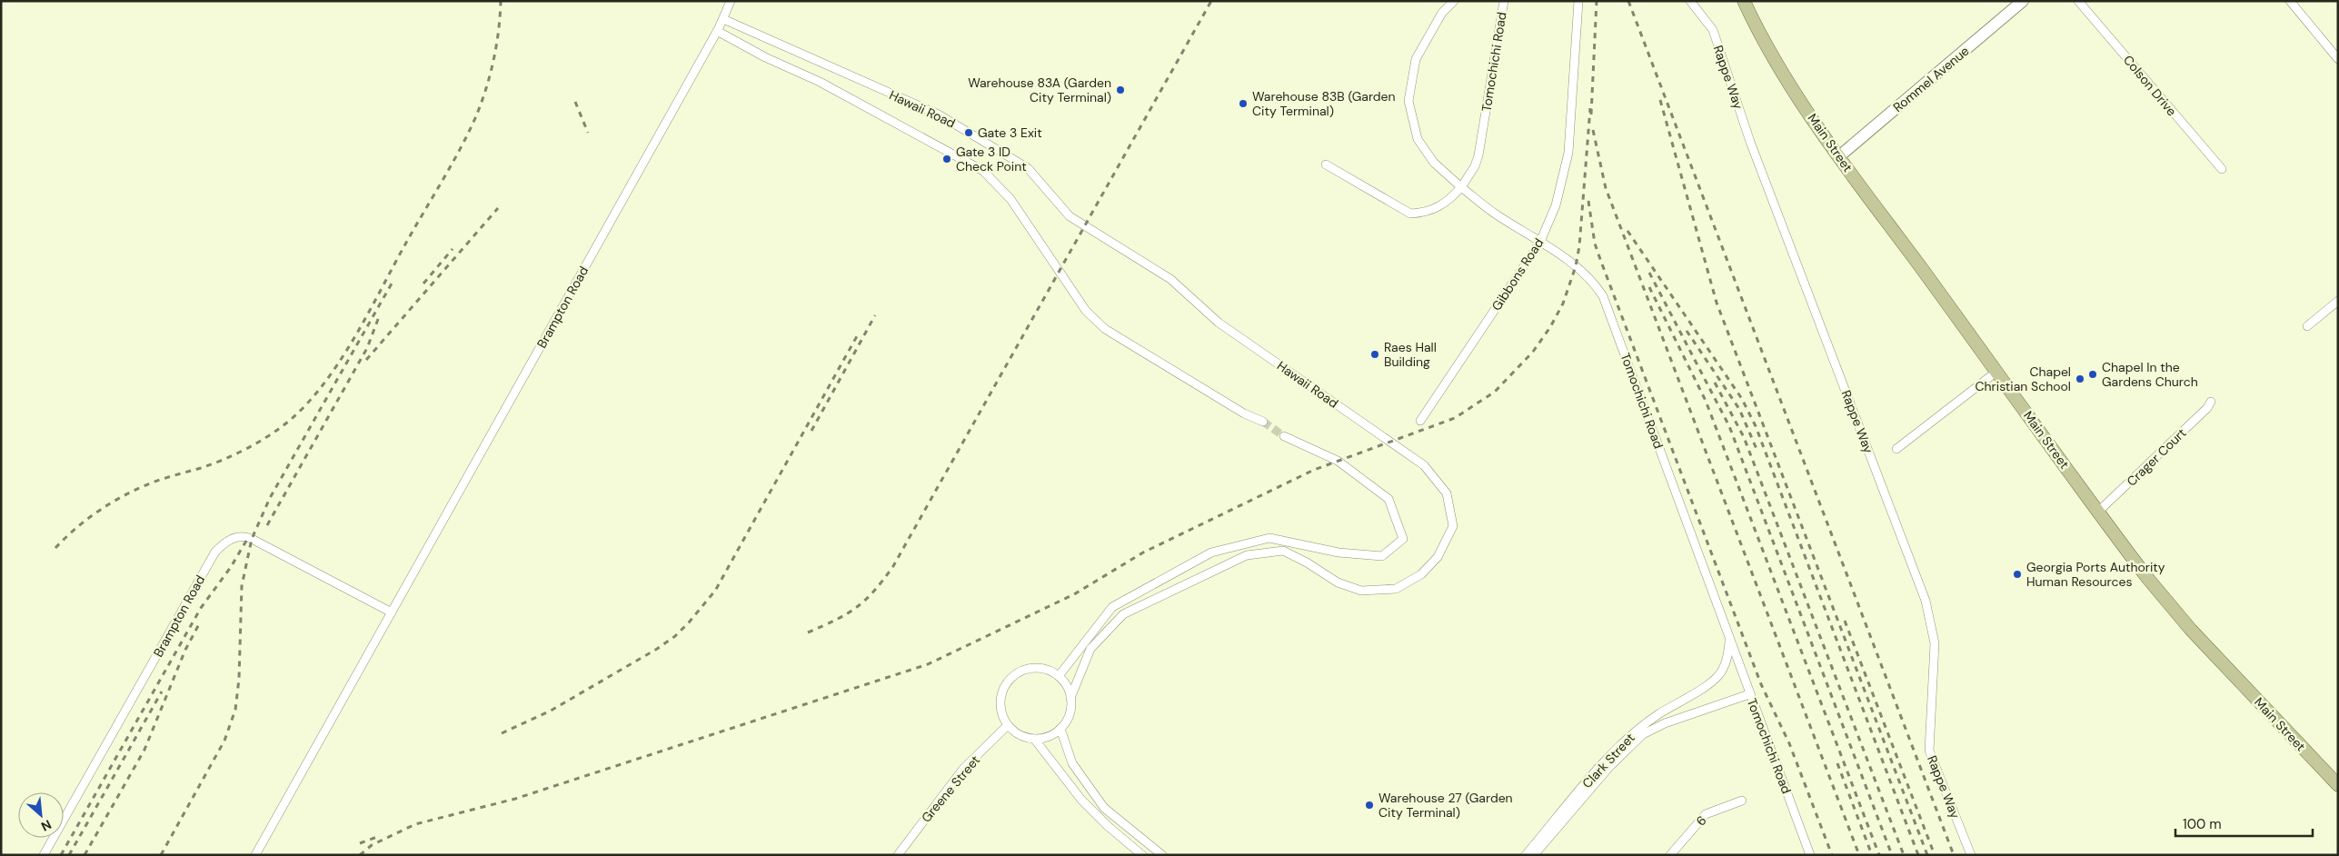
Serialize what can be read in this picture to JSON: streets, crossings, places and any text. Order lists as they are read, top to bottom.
{
  "streets": {
    "main road": ["Main Street"],
    "street": [
      "Tomochichi Road",
      "Rappe Way",
      "Rommel Avenue",
      "Colson Drive",
      "Hawaii Road",
      "Gibbons Road",
      "Brampton Road",
      "Crager Court",
      "Clark Street",
      "Greene Street",
      "6"
    ]
  },
  "crossings": [
    ["Tomochichi Road", "Gibbons Road"],
    ["Tomochichi Road", "Clark Street"],
    ["Rommel Avenue", "Main Street"],
    ["Hawaii Road", "Brampton Road"],
    ["Hawaii Road", "Greene Street"],
    ["Main Street", "Crager Court"]
  ],
  "places": [
    "Warehouse 83A (Garden City Terminal)",
    "Warehouse 83B (Garden City Terminal)",
    "Gate 3 Exit",
    "Gate 3 ID Check Point",
    "Raes Hall Building",
    "Chapel In the Gardens Church",
    "Chapel Christian School",
    "Georgia Ports Authority Human Resources",
    "Warehouse 27 (Garden City Terminal)"
  ],
  "scale_bar": "100 m",
  "north": "bottom right"
}
